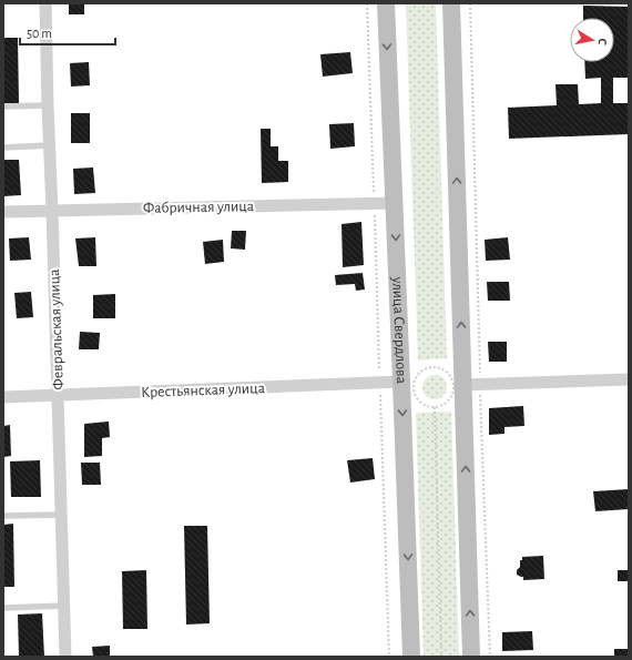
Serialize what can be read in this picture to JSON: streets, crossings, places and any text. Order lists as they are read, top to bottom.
{
  "streets": {
    "main road": ["улица Свердлова"],
    "street": ["Фабричная улица", "Февральская улица", "Крестьянская улица"]
  },
  "crossings": [
    ["Фабричная улица", "Февральская улица"],
    ["Фабричная улица", "улица Свердлова"],
    ["Февральская улица", "Крестьянская улица"],
    ["улица Свердлова", "Крестьянская улица"]
  ],
  "scale_bar": "50 m",
  "north": "right"
}
